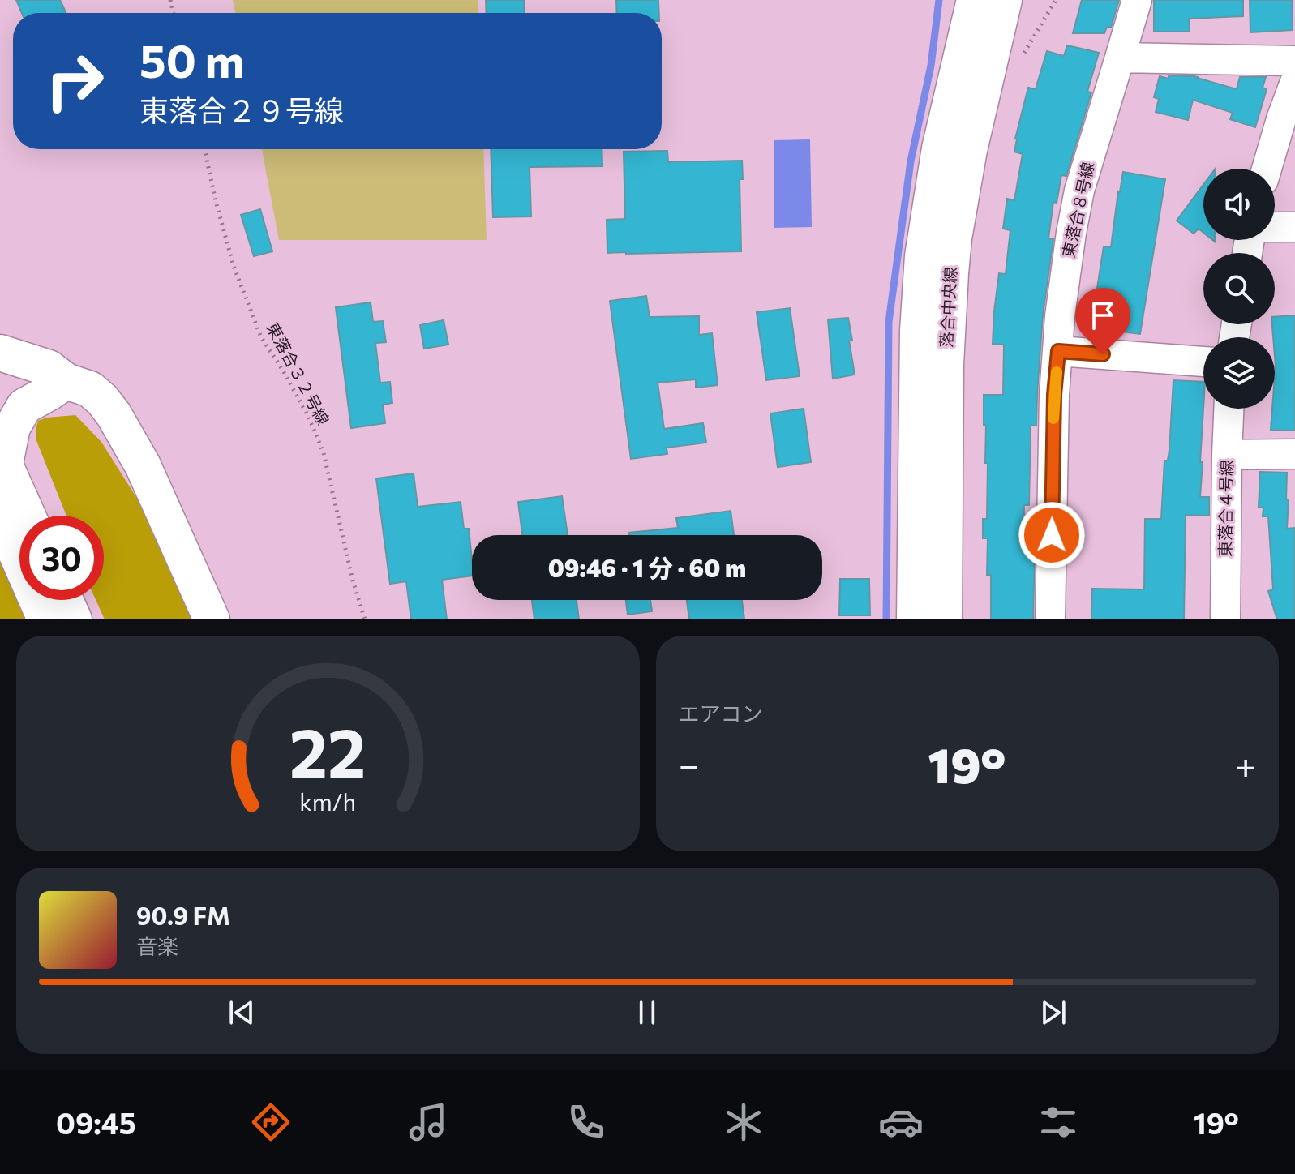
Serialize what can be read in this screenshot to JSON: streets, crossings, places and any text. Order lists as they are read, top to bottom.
{
  "streets": {
    "street": ["東落合８号線", "落合中央線", "東落合４号線"],
    "path": ["東落合３２号線"]
  },
  "page": {
    "turn": ["50 m", "東落合２９号線"],
    "limit": "30",
    "trip": "09:46 · 1 分 · 60 m",
    "tile": "エアコン",
    "heat": ["−", "19°", "+"],
    "song": ["90.9 FM", "音楽"],
    "tabs": ["09:45", "19°"],
    "gauge": ["22", "km/h"]
  }
}
